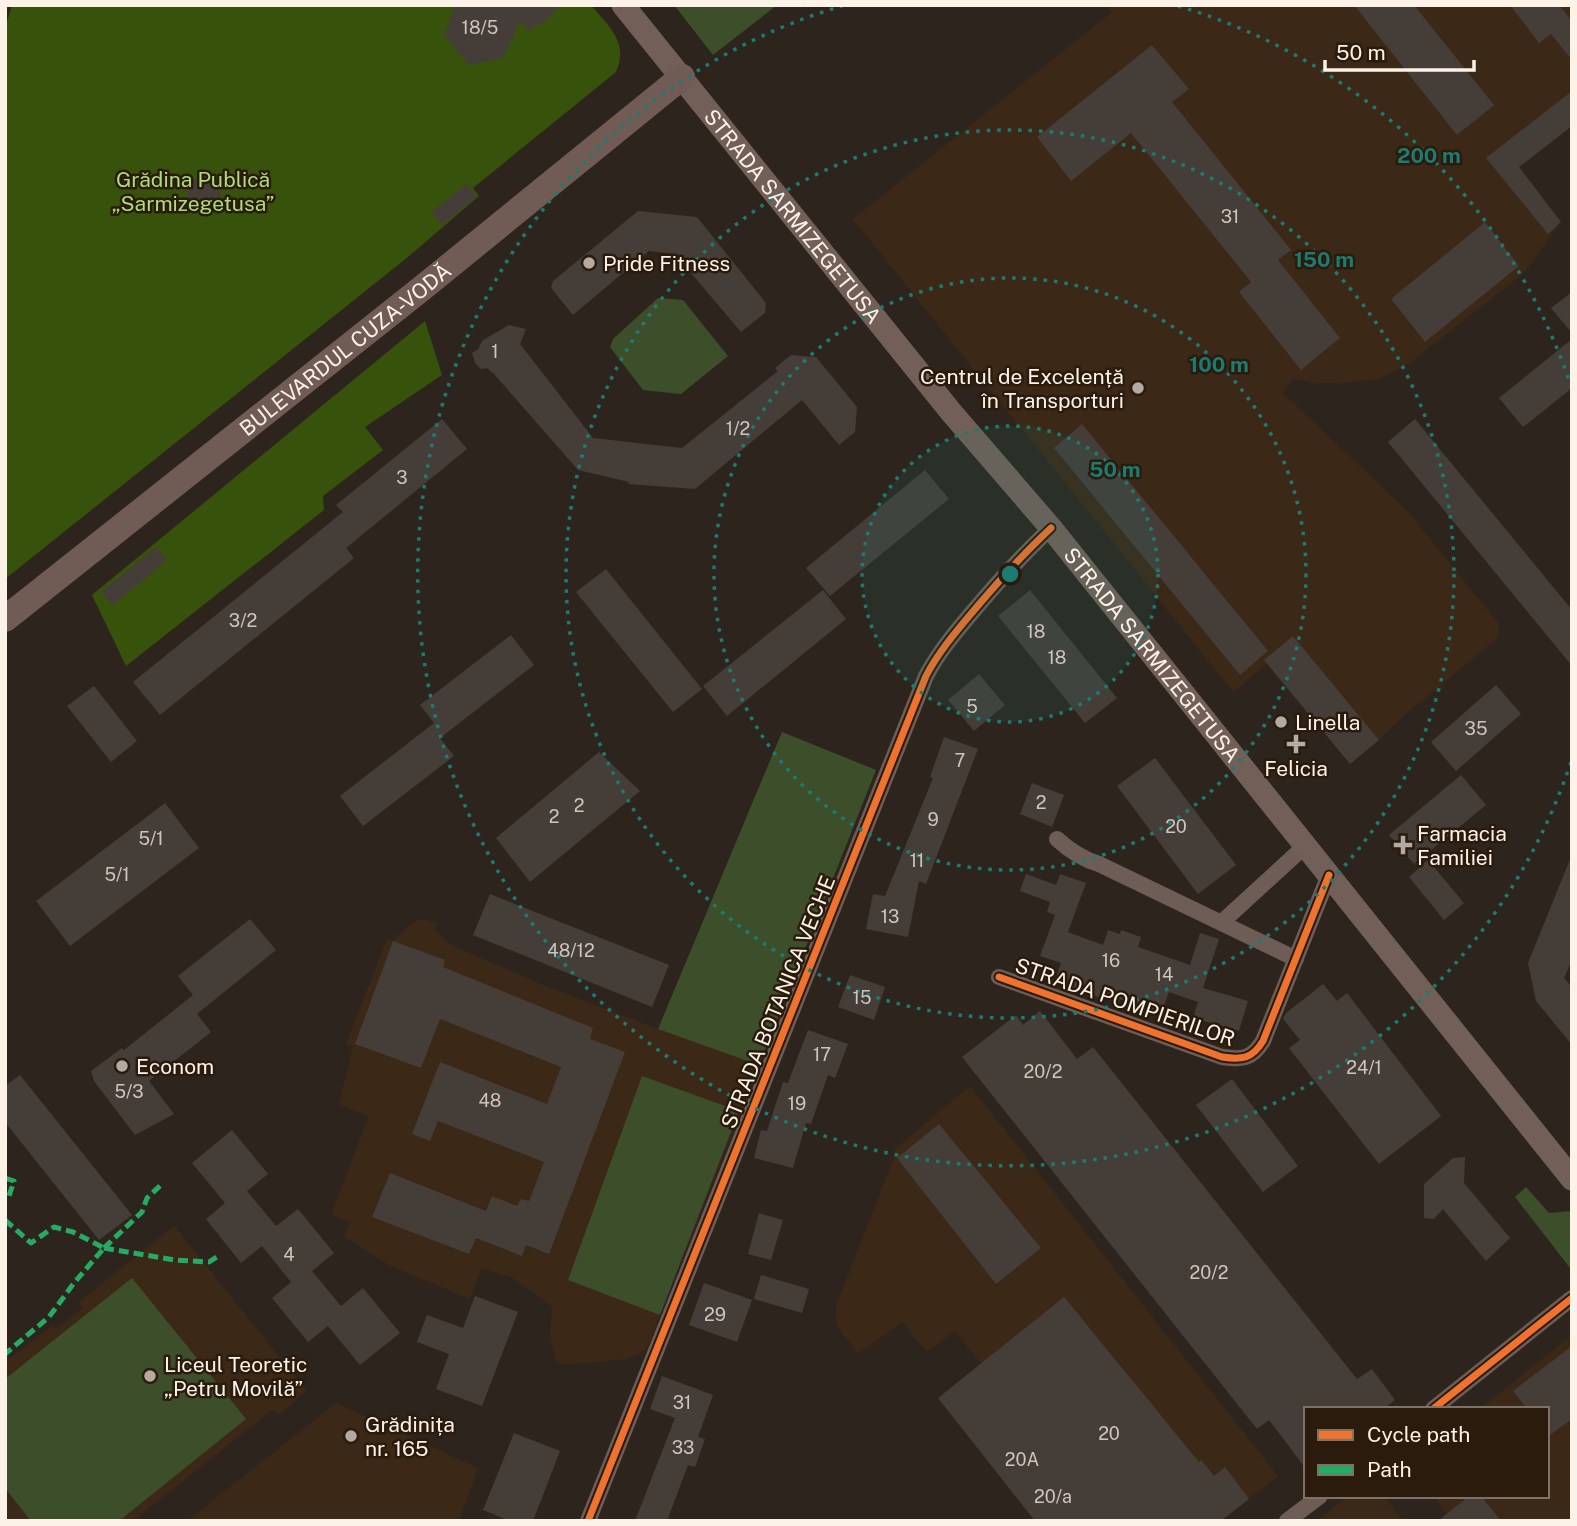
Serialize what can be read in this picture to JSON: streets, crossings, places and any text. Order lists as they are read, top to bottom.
{
  "streets": {
    "main road": ["STRADA SARMIZEGETUSA", "BULEVARDUL CUZA-VODĂ"],
    "street": ["STRADA BOTANICA VECHE", "STRADA POMPIERILOR"]
  },
  "crossings": [
    ["STRADA SARMIZEGETUSA", "BULEVARDUL CUZA-VODĂ"],
    ["STRADA SARMIZEGETUSA", "STRADA BOTANICA VECHE"],
    ["STRADA SARMIZEGETUSA", "STRADA POMPIERILOR"]
  ],
  "parks": ["Grădina Publică „Sarmizegetusa”"],
  "places": {
    "other": [
      "Pride Fitness",
      "Centrul de Excelență în Transporturi",
      "Linella",
      "Econom",
      "Liceul Teoretic „Petru Movilă”",
      "Grădinița nr. 165"
    ],
    "health": ["Felicia", "Farmacia Familiei"]
  },
  "house_numbers": [
    "18/5",
    "31",
    "1",
    "1/2",
    "3",
    "3/2",
    "18",
    "18",
    "5",
    "35",
    "7",
    "2",
    "2",
    "2",
    "9",
    "20",
    "5/1",
    "11",
    "5/1",
    "13",
    "48/12",
    "16",
    "14",
    "15",
    "17",
    "24/1",
    "20/2",
    "5/3",
    "48",
    "19",
    "4",
    "20/2",
    "29",
    "31",
    "20",
    "33",
    "20A",
    "20/a"
  ],
  "legend": ["Cycle path", "Path"],
  "scale_bar": "50 m",
  "rings": [
    "200 m",
    "150 m",
    "100 m",
    "50 m"
  ]
}
